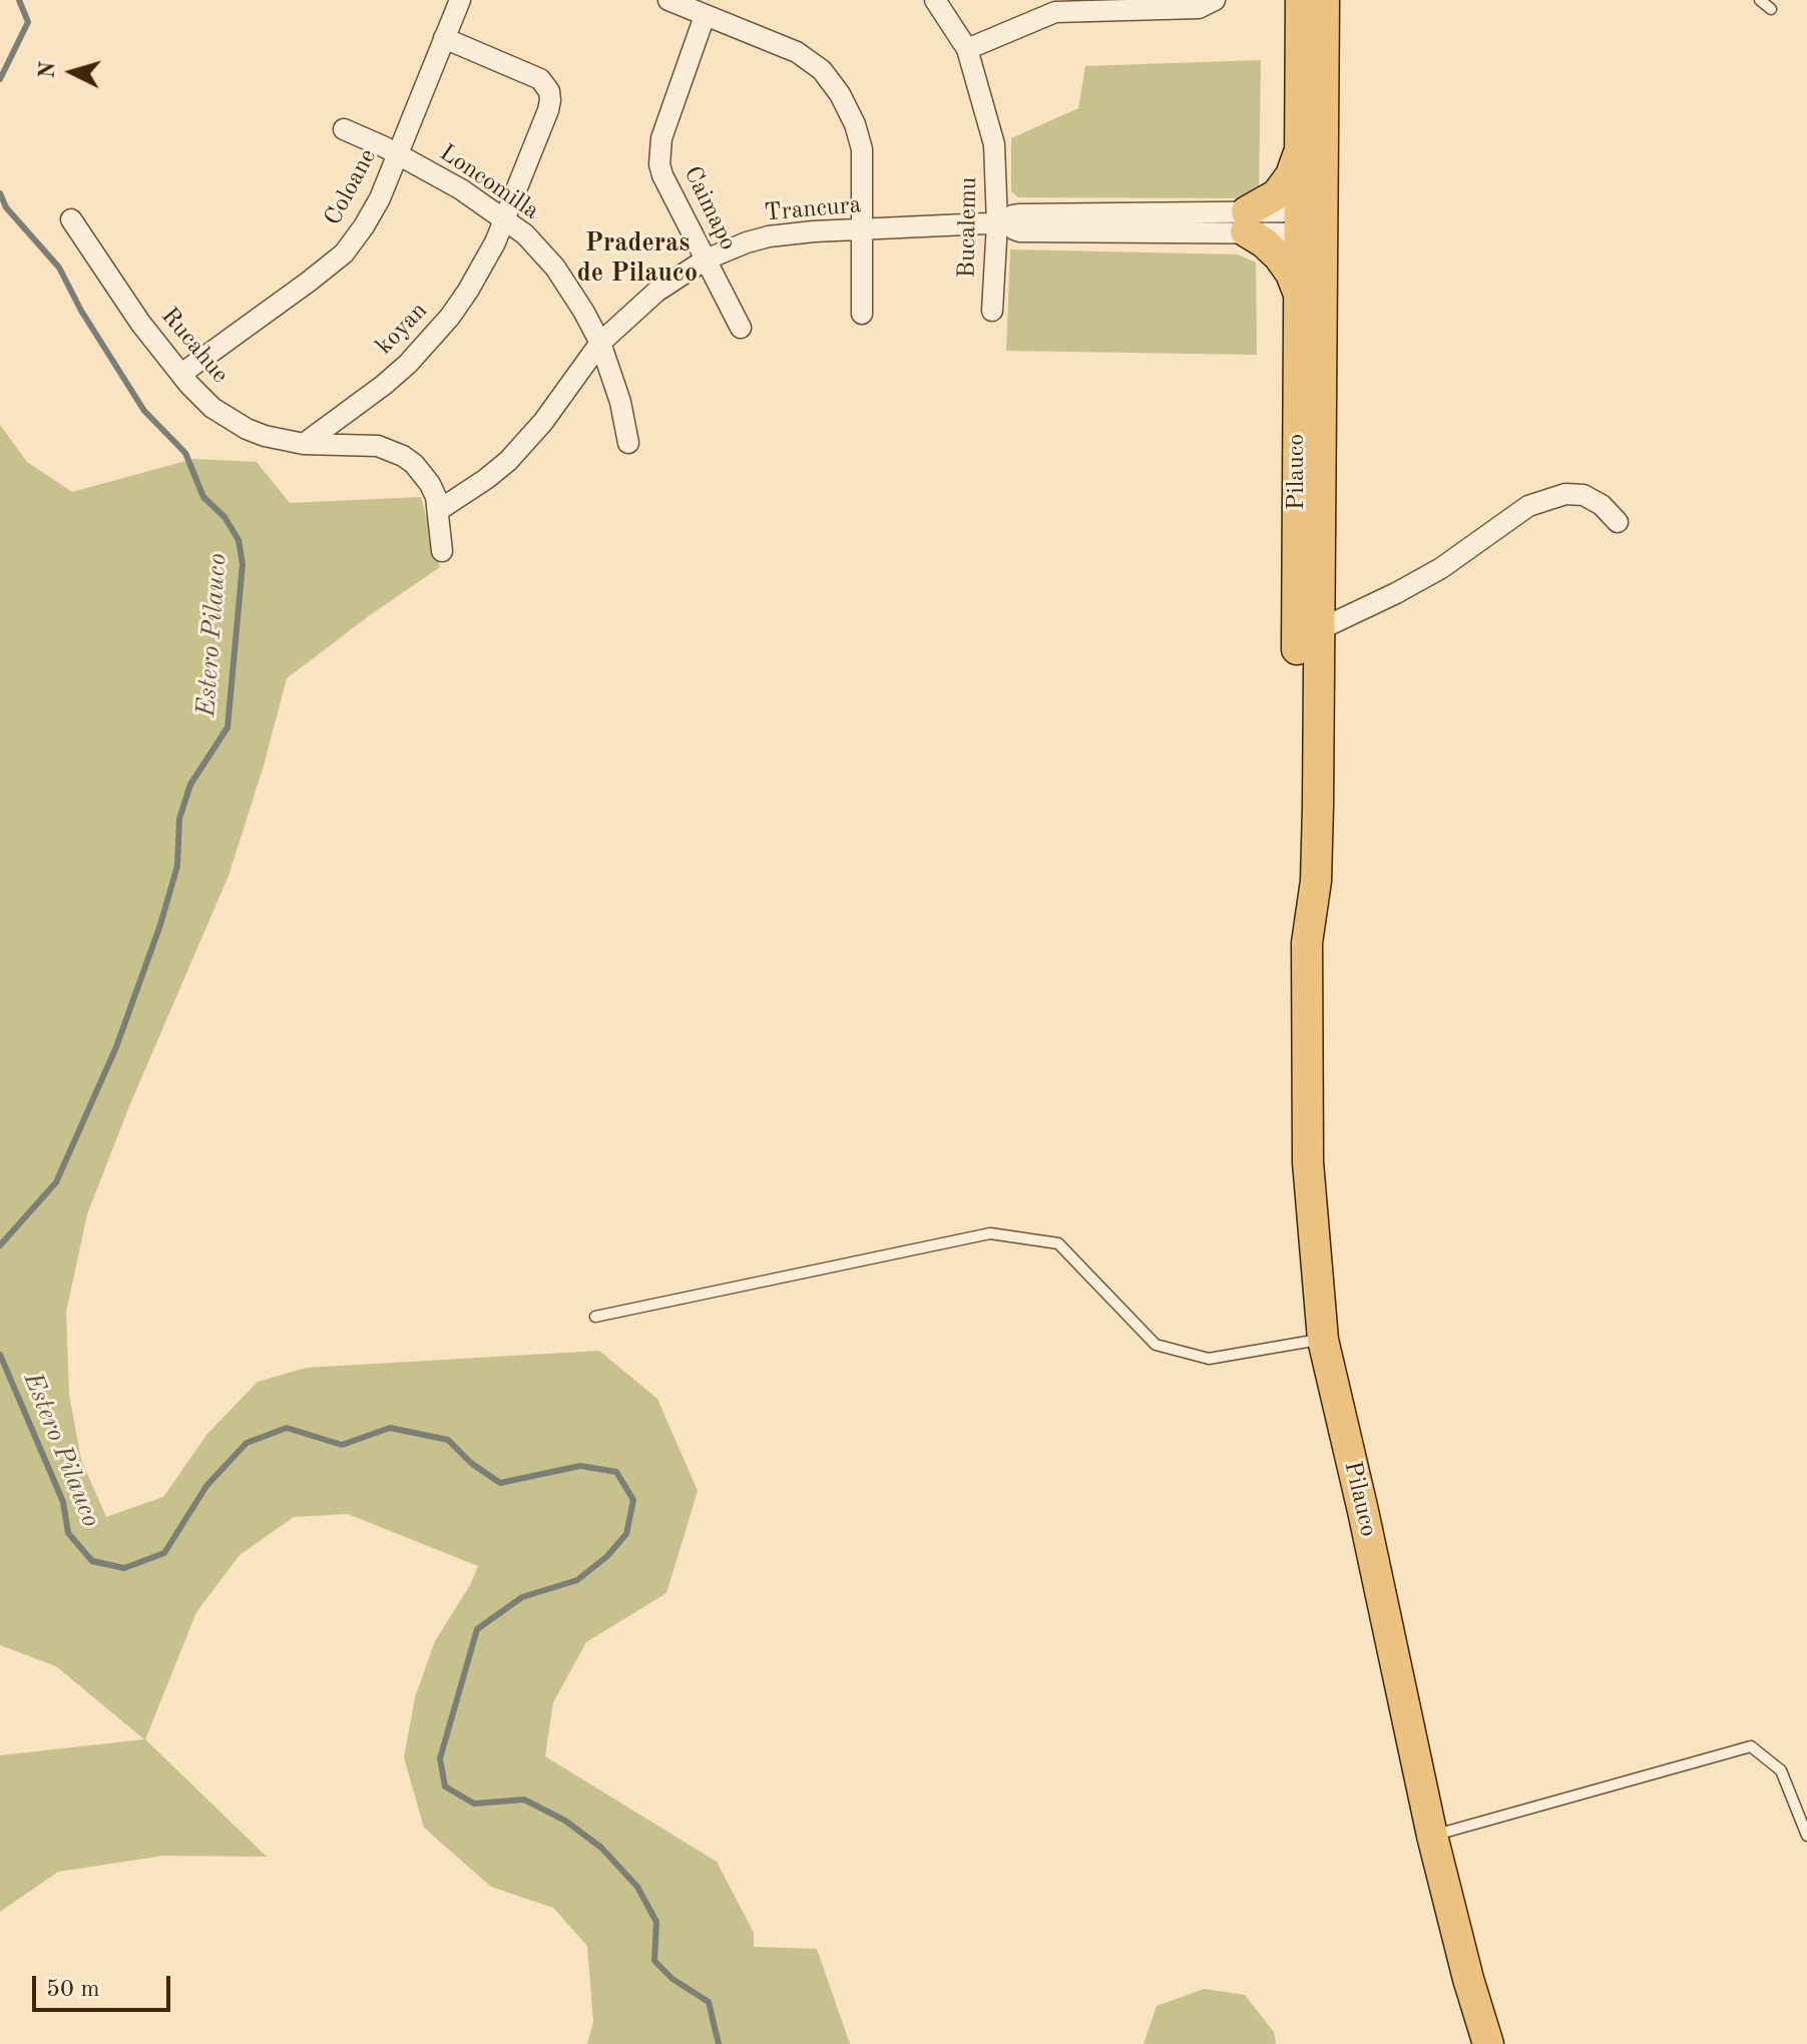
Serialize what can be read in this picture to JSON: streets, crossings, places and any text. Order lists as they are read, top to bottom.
{
  "streets": {
    "main road": ["Pilauco"],
    "street": [
      "Loncomilla",
      "Coloane",
      "Caimapo",
      "Trancura",
      "Bucalemu",
      "koyan",
      "Rucahue"
    ]
  },
  "crossings": [
    ["Loncomilla", "Coloane"],
    ["Loncomilla", "Trancura"],
    ["Loncomilla", "koyan"],
    ["Coloane", "koyan"],
    ["Coloane", "Rucahue"],
    ["Caimapo", "Trancura"],
    ["Trancura", "Bucalemu"],
    ["Trancura", "Rucahue"],
    ["Trancura", "Pilauco"],
    ["koyan", "Rucahue"]
  ],
  "districts": ["Praderas de Pilauco"],
  "water": ["Estero Pilauco"],
  "scale_bar": "50 m",
  "north": "left"
}
